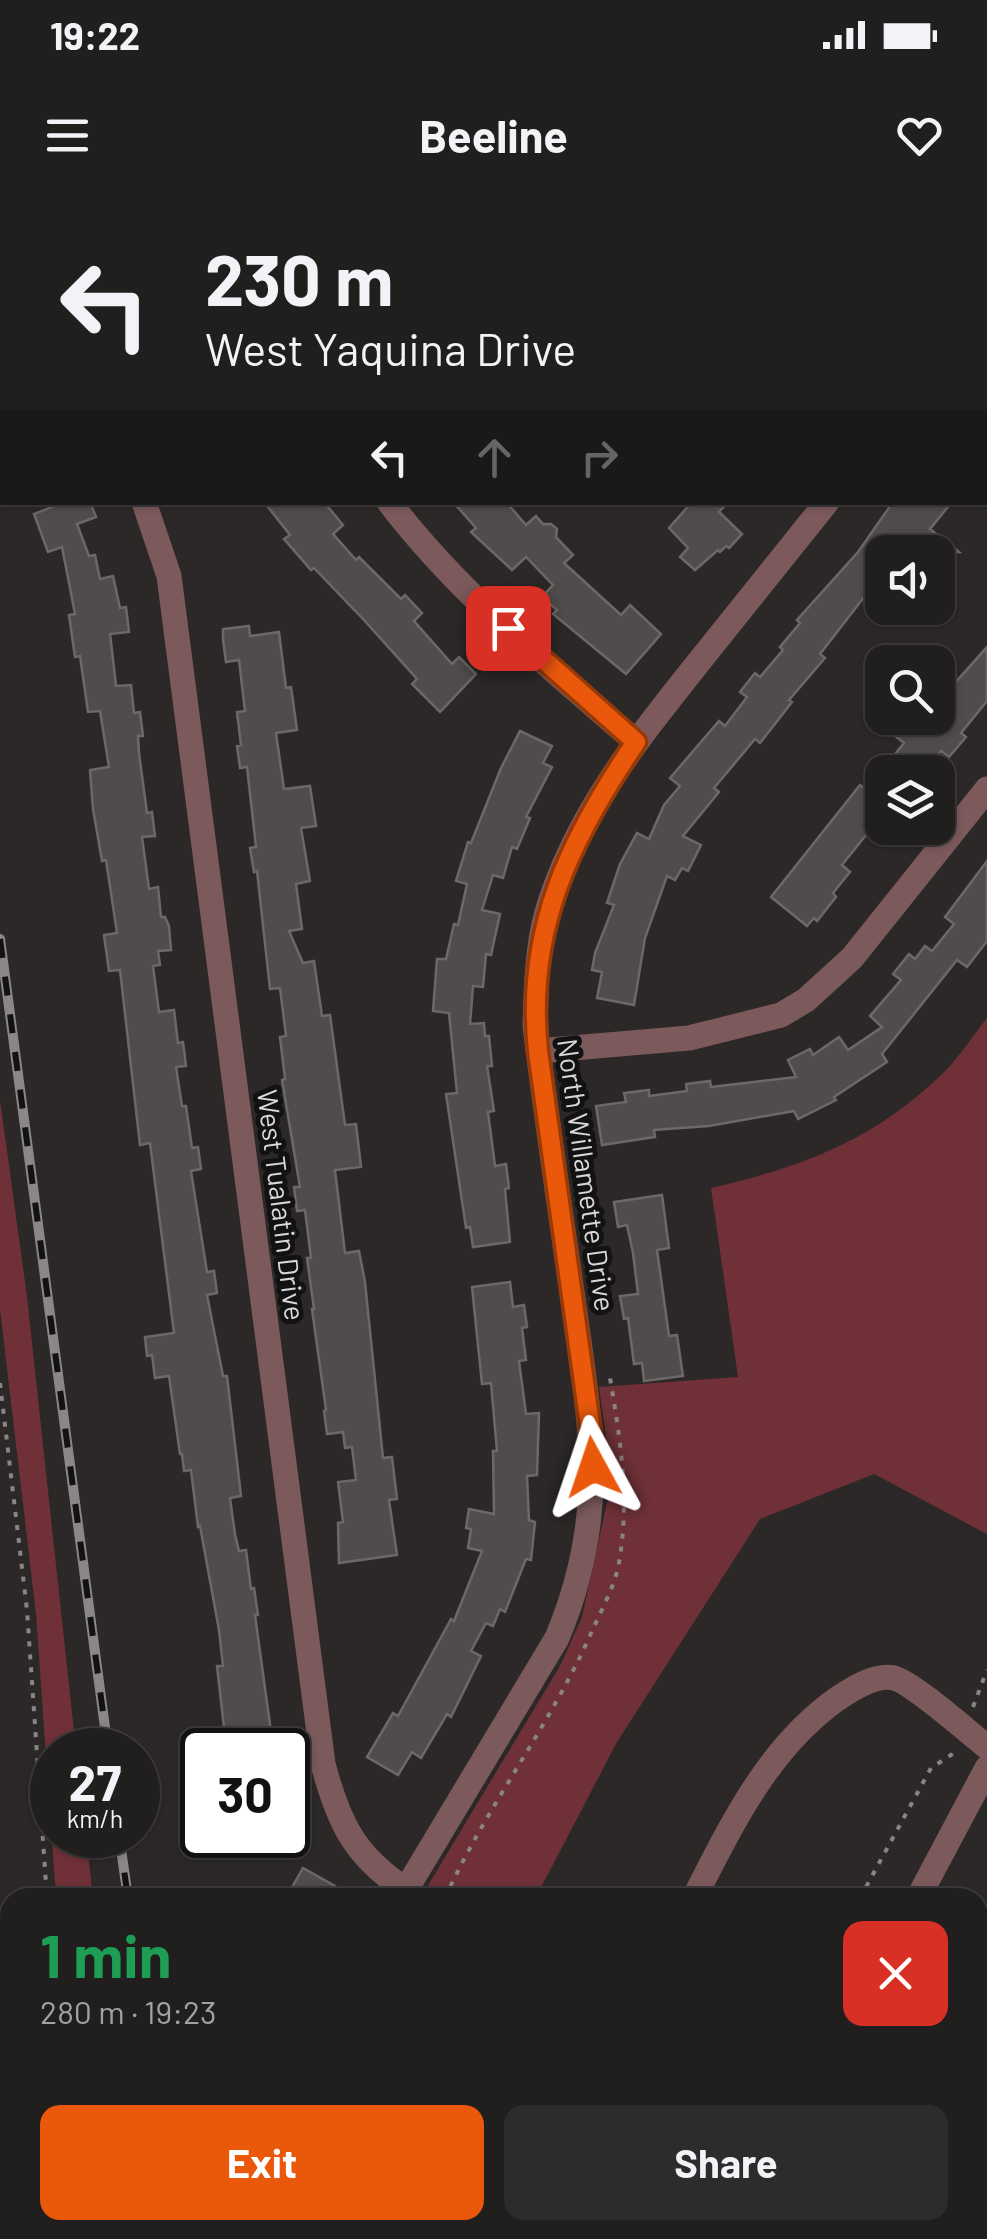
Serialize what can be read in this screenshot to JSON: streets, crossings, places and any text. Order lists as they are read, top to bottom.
{
  "streets": {
    "street": ["North Willamette Drive", "West Tualatin Drive"]
  },
  "page": {
    "status": "19:22",
    "header": "Beeline",
    "turn": ["230 m", "West Yaquina Drive"],
    "speed": "27 km/h",
    "limit": "30",
    "heading": ["1 min", "280 m · 19:23"],
    "buttons": ["Exit", "Share"]
  }
}
